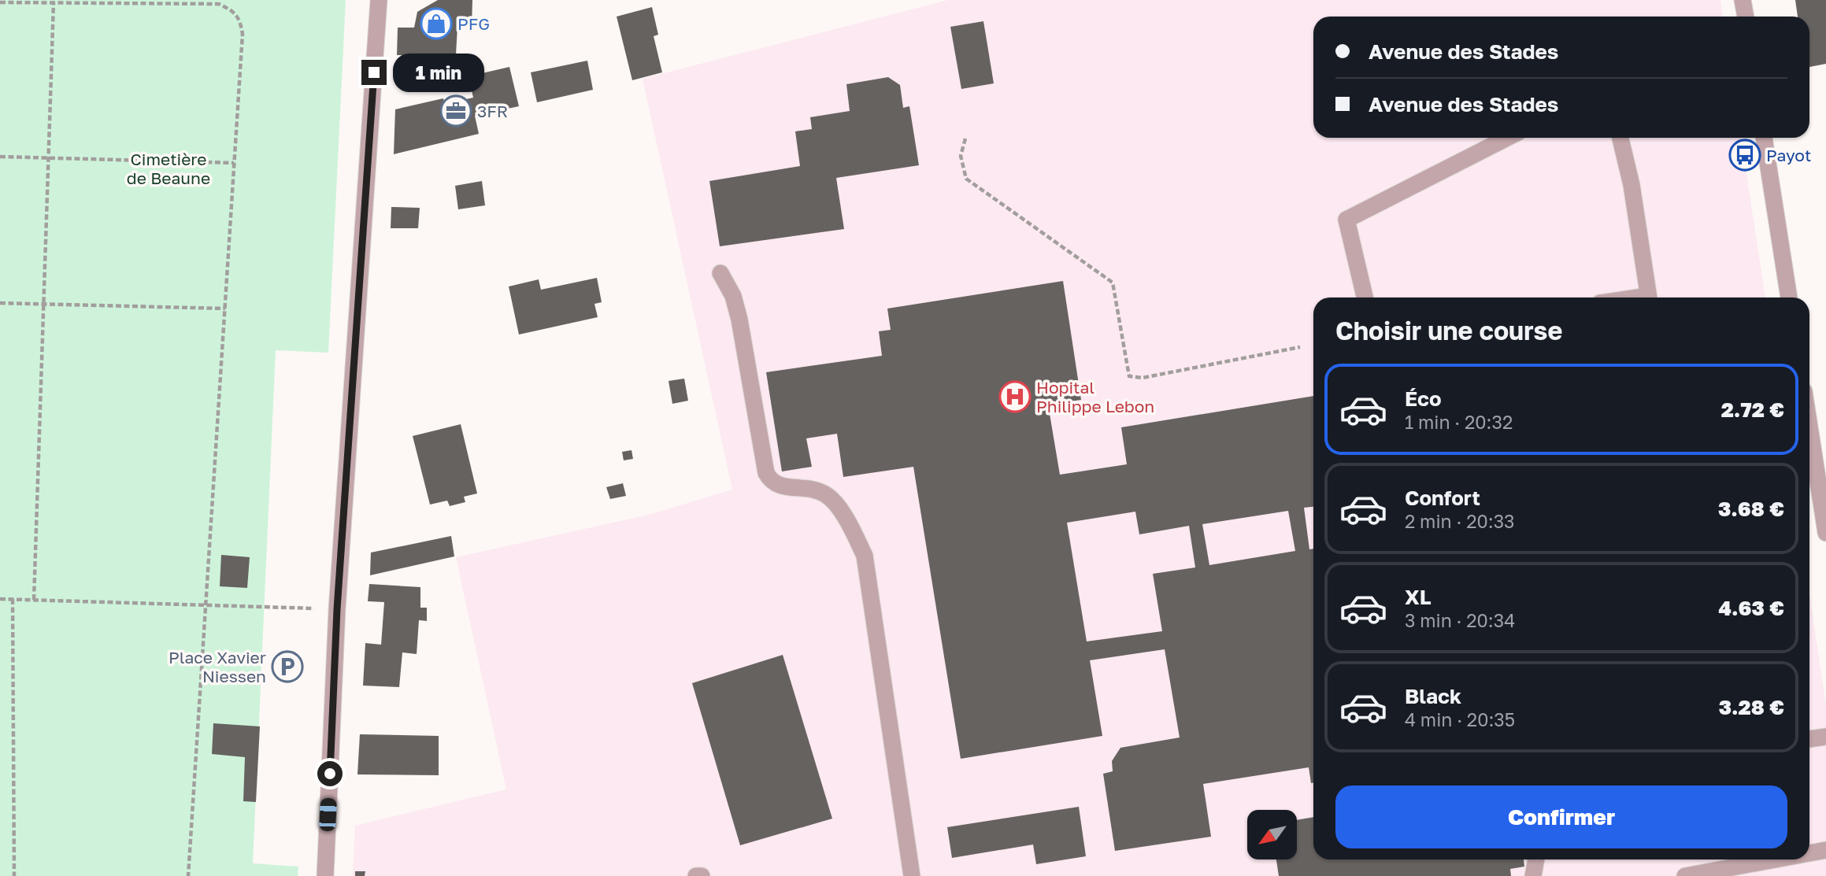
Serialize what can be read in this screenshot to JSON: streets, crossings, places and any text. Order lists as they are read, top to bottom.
{
  "parks": ["Cimetière de Beaune"],
  "places": {
    "shop": ["PFG"],
    "office": ["3FR"],
    "bus stop": ["Payot"],
    "hospital": ["Hopital Philippe Lebon"],
    "parking": ["Place Xavier Niessen"]
  },
  "north": "bottom left",
  "page": {
    "banner": ["Avenue des Stades", "Avenue des Stades"],
    "bubble": "1 min",
    "heading": "Choisir une course",
    "list": [
      {
        "name": "Éco",
        "note": "1 min · 20:32",
        "value": "2.72 €"
      },
      {
        "name": "Confort",
        "note": "2 min · 20:33",
        "value": "3.68 €"
      },
      {
        "name": "XL",
        "note": "3 min · 20:34",
        "value": "4.63 €"
      },
      {
        "name": "Black",
        "note": "4 min · 20:35",
        "value": "3.28 €"
      }
    ],
    "buttons": "Confirmer"
  }
}
